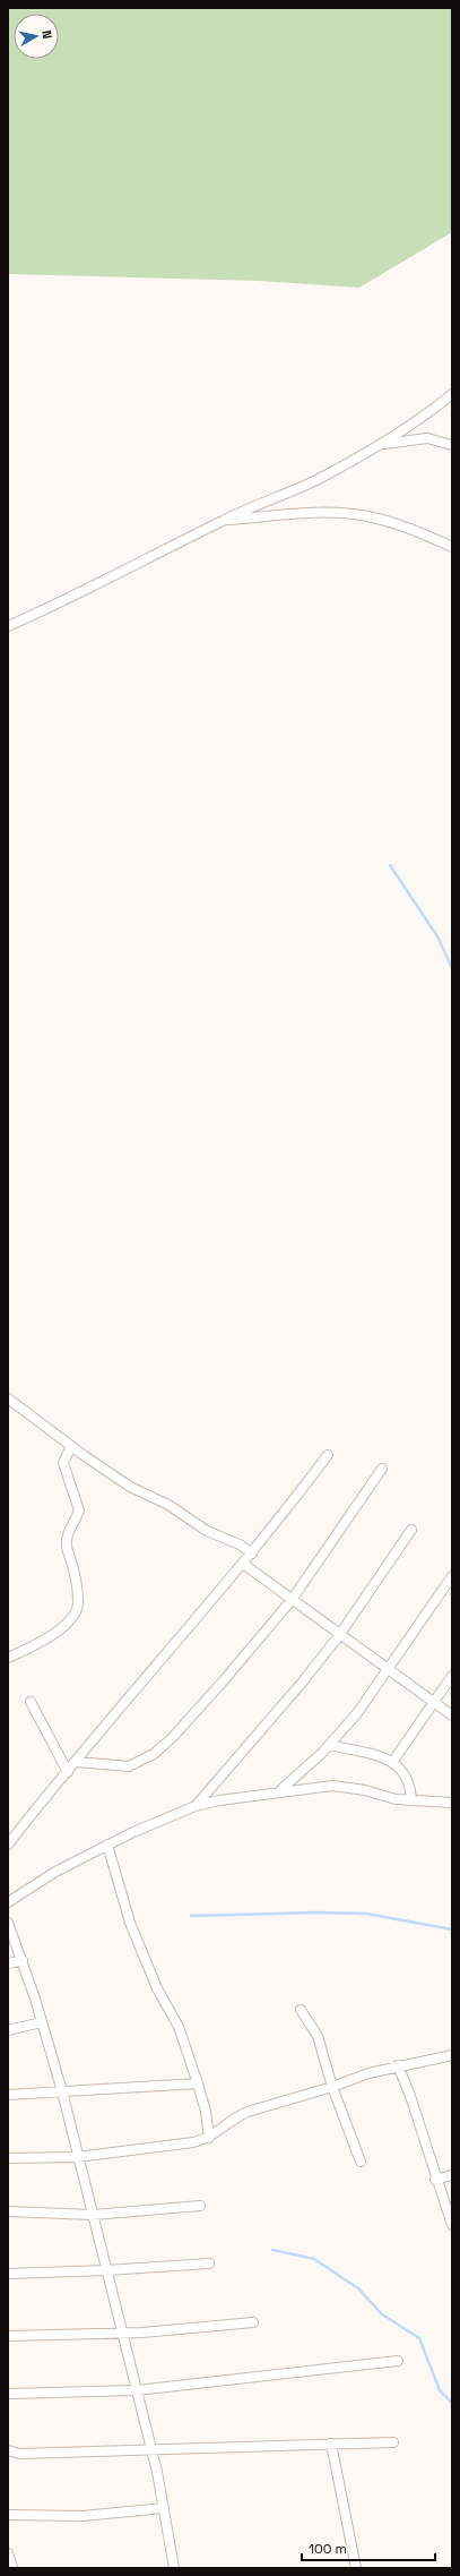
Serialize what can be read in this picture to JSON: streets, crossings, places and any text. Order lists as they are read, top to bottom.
{
  "scale_bar": "100 m",
  "north": "right"
}
